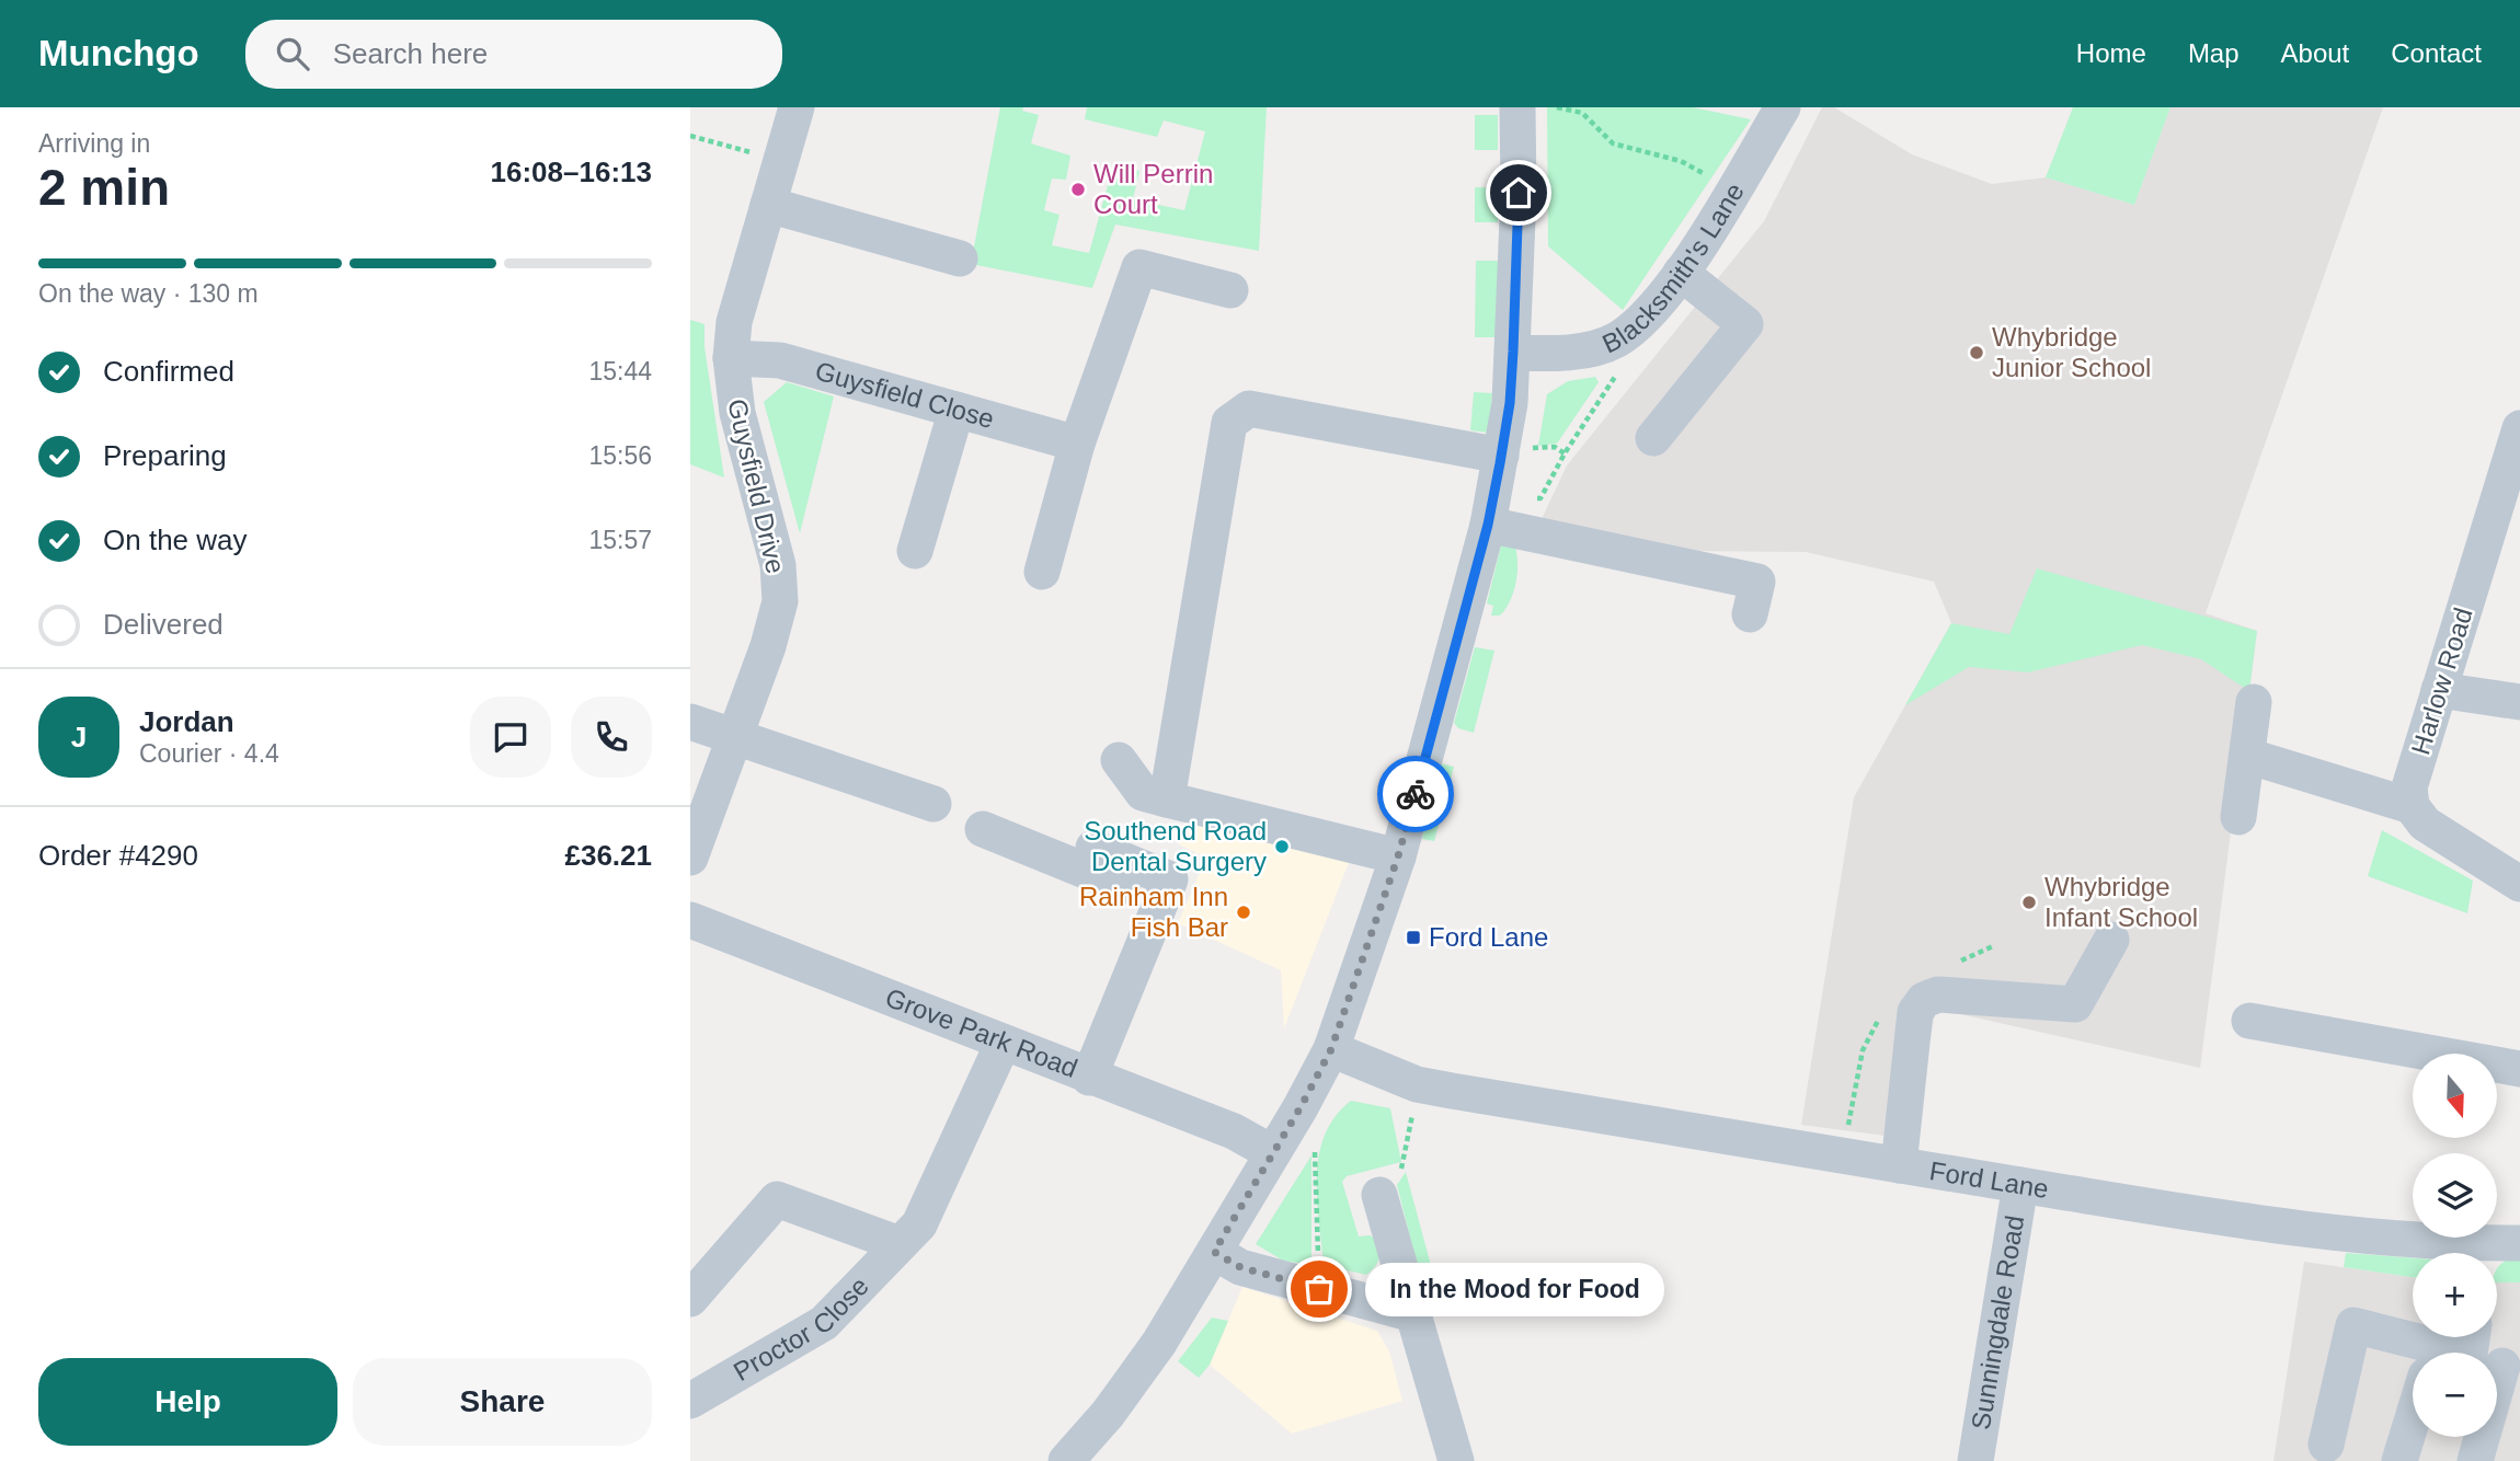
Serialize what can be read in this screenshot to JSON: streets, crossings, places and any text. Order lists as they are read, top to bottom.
{
  "streets": {
    "street": [
      "Blacksmith's Lane",
      "Guysfield Close",
      "Guysfield Drive",
      "Harlow Road",
      "Grove Park Road",
      "Ford Lane",
      "Sunningdale Road",
      "Proctor Close"
    ]
  },
  "crossings": [
    ["Guysfield Close", "Guysfield Drive"],
    ["Grove Park Road", "Proctor Close"],
    ["Ford Lane", "Sunningdale Road"]
  ],
  "places": {
    "other": [
      "Will Perrin Court",
      "Whybridge Junior School",
      "Southend Road Dental Surgery",
      "Whybridge Infant School",
      "Rainham Inn Fish Bar",
      "In the Mood for Food"
    ],
    "transit": ["Ford Lane"]
  },
  "north": "bottom",
  "page": {
    "header": "Munchgo",
    "search": "Search here",
    "nav": [
      "Home",
      "Map",
      "About",
      "Contact"
    ],
    "heading": ["2 min", "Arriving in", "16:08–16:13"],
    "panel": [
      "Jordan",
      "Courier · 4.4",
      "Order #4290",
      "£36.21"
    ],
    "bar": "On the way · 130 m",
    "list": [
      ["Confirmed", "15:44"],
      ["Preparing", "15:56"],
      ["On the way", "15:57"],
      "Delivered"
    ],
    "round": "J",
    "map_buttons": ["+", "−"],
    "bubble": "In the Mood for Food",
    "buttons": ["Help", "Share"]
  }
}
